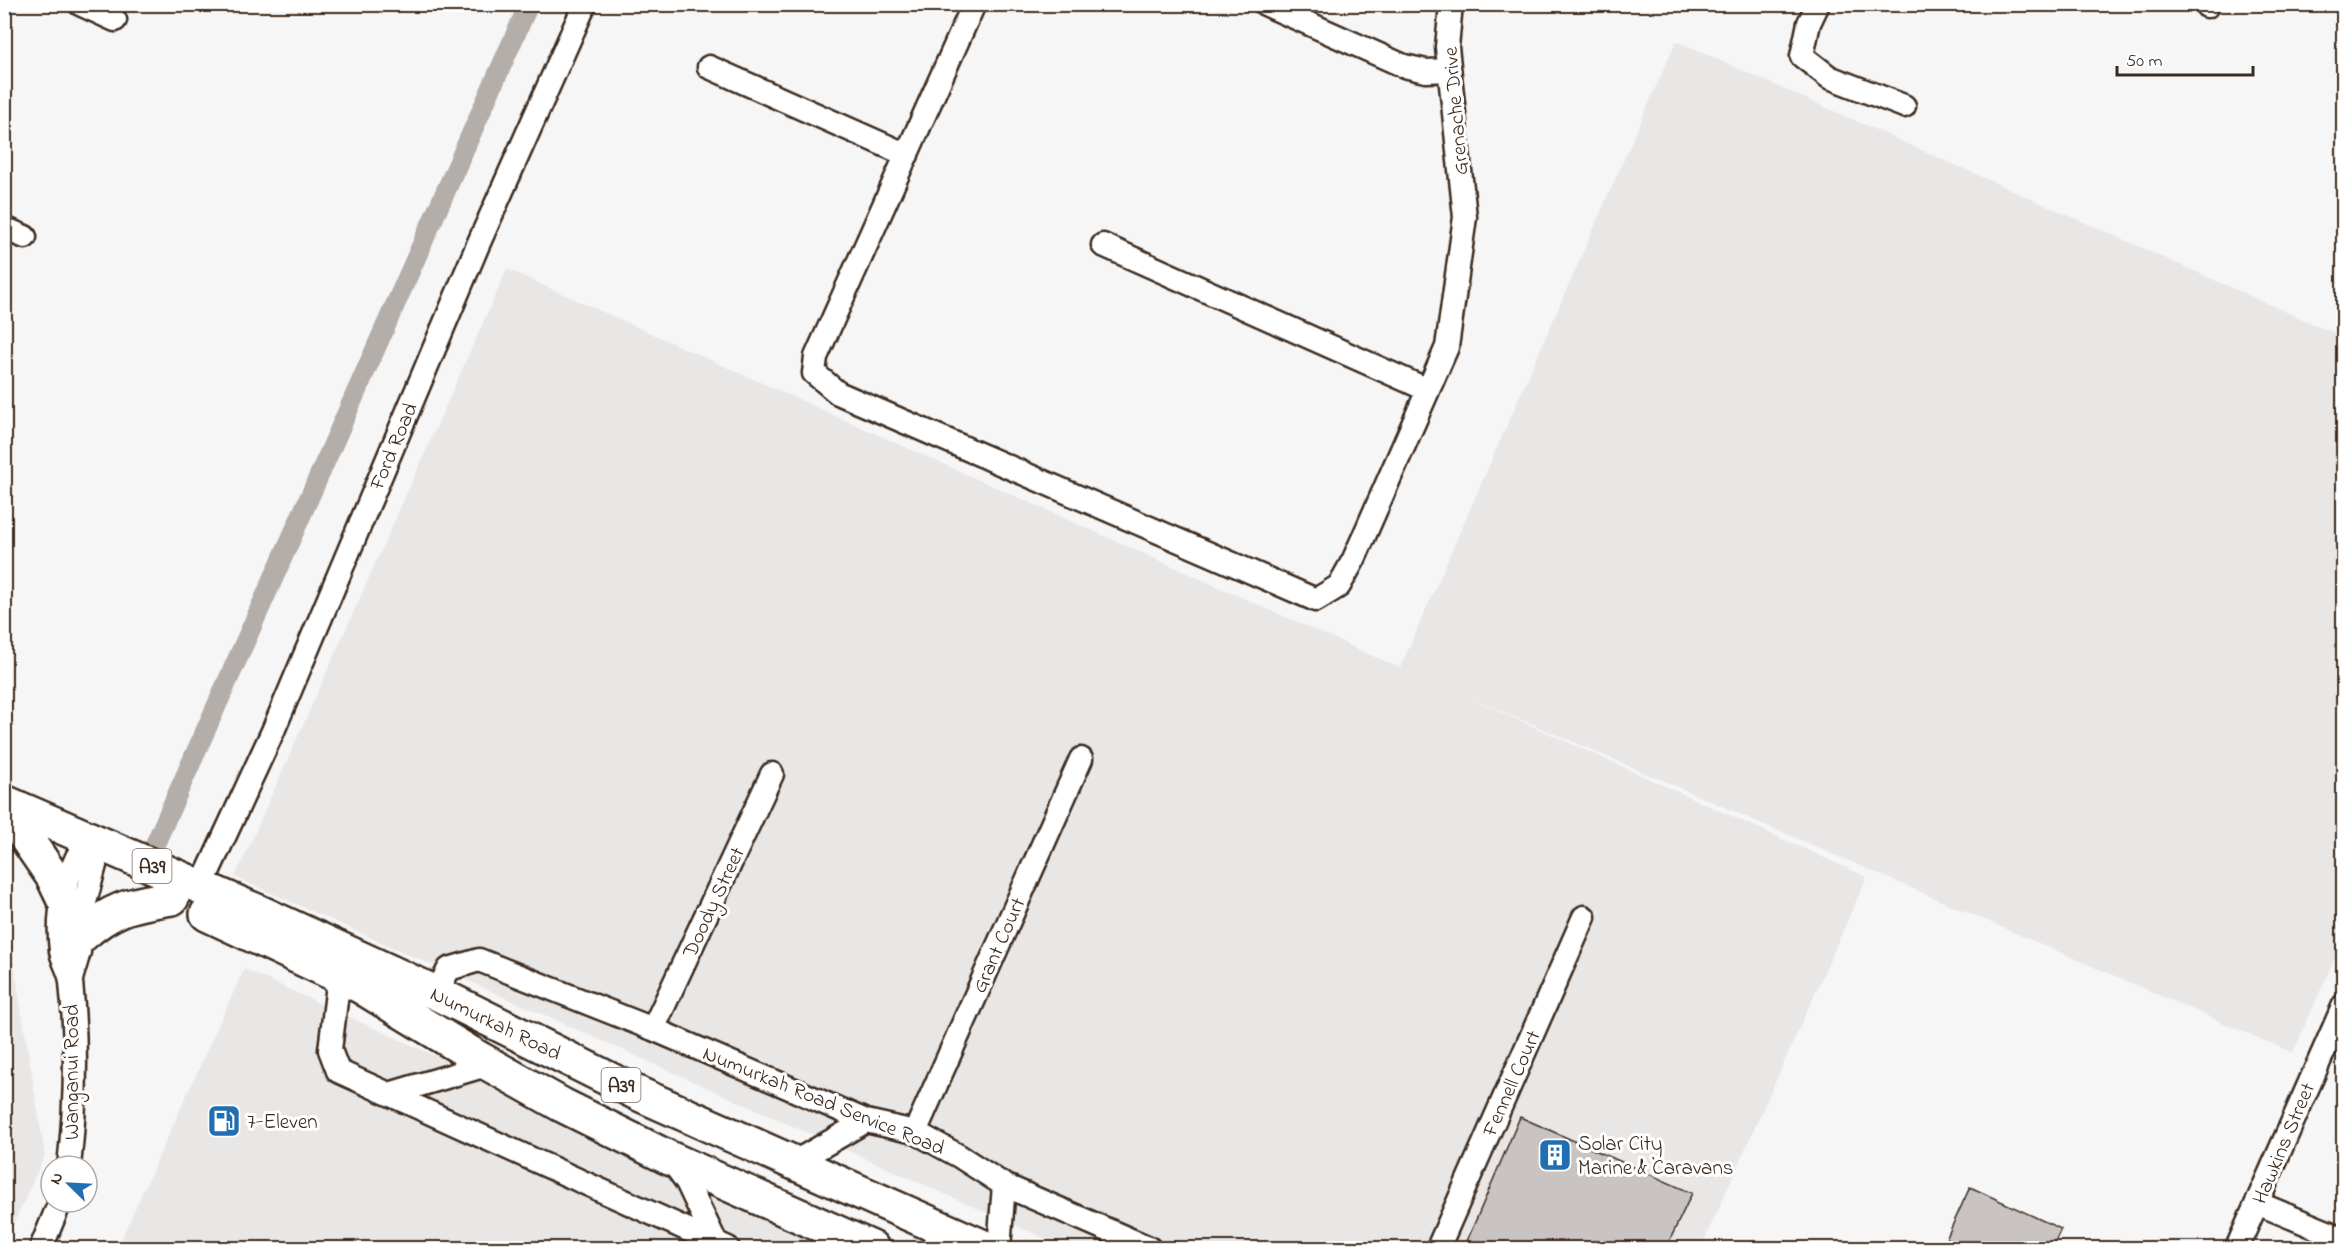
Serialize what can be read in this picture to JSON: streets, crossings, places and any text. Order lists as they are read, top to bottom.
{
  "streets": {
    "highway": ["A39", "Numurkah Road"],
    "street": [
      "Grenache Drive",
      "Ford Road",
      "Doody Street",
      "Grant Court",
      "Wanganui Road",
      "Fennell Court",
      "Numurkah Road Service Road",
      "Hawkins Street"
    ]
  },
  "crossings": [
    ["Ford Road", "Numurkah Road"],
    ["Doody Street", "Numurkah Road Service Road"],
    ["Grant Court", "Numurkah Road Service Road"],
    ["Numurkah Road", "Wanganui Road"],
    ["Numurkah Road", "Numurkah Road Service Road"]
  ],
  "places": {
    "fuel station": ["7-Eleven"],
    "building": ["Solar City Marine & Caravans"]
  },
  "scale_bar": "50 m",
  "north": "top left"
}
